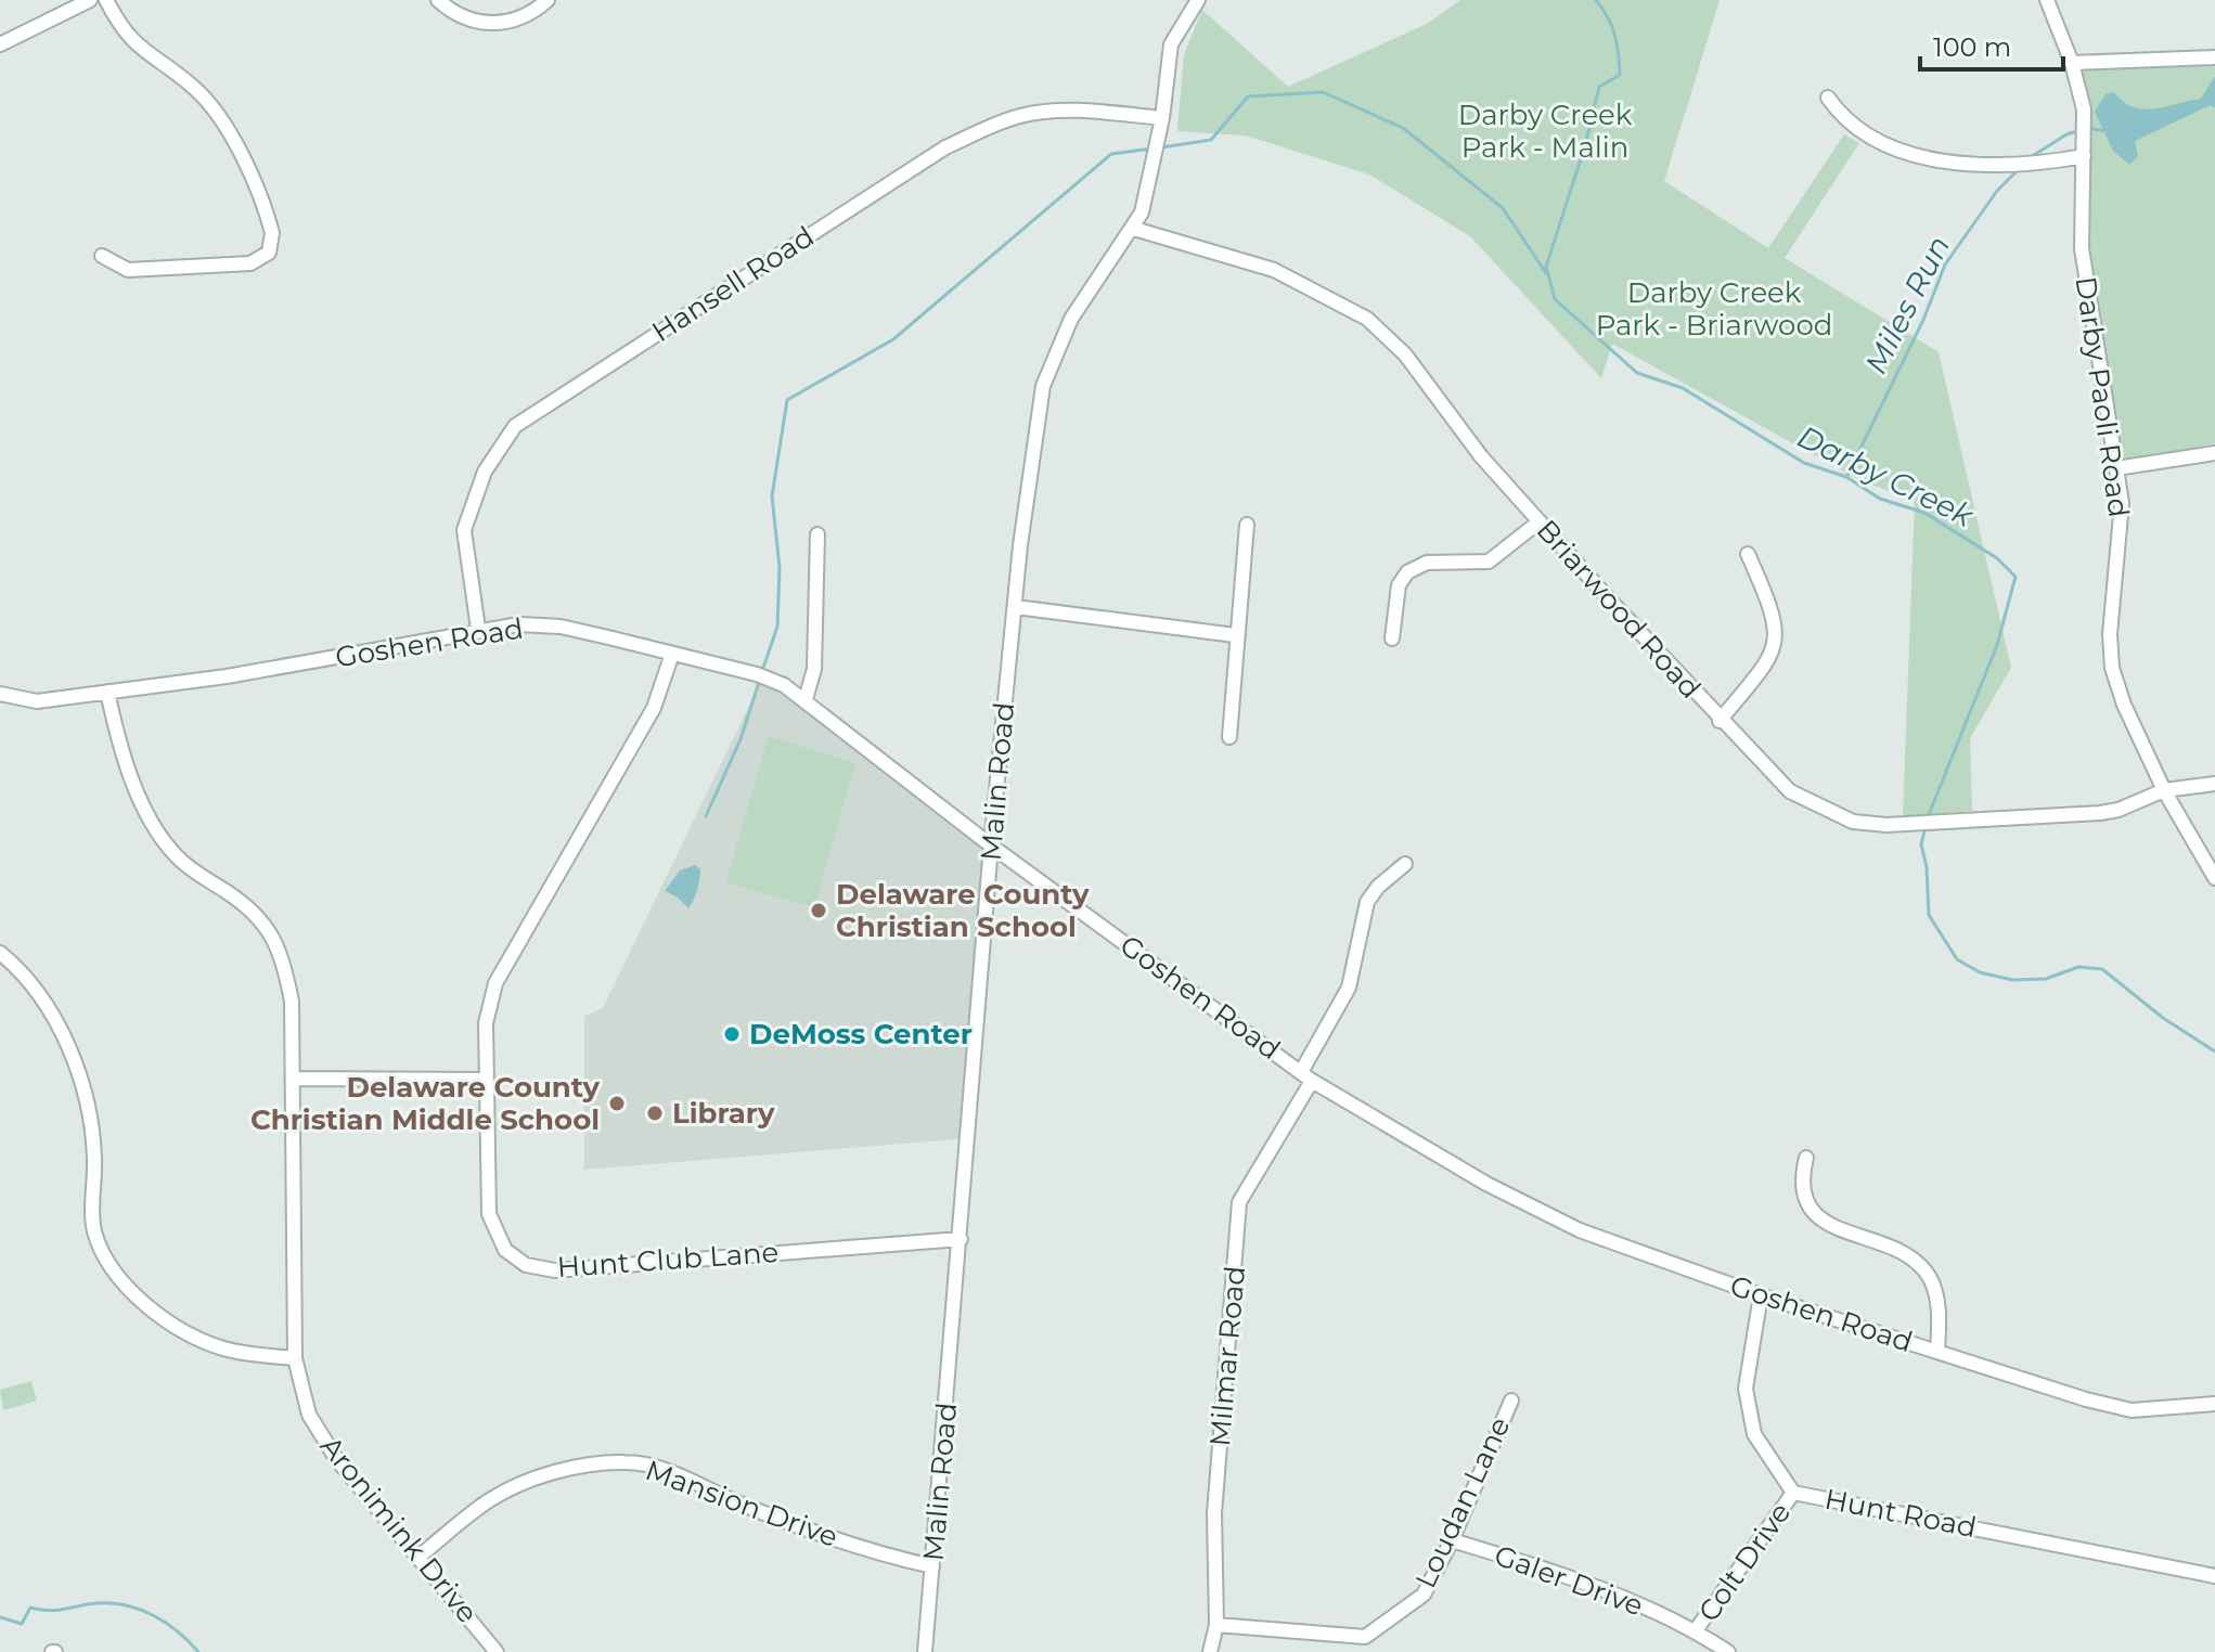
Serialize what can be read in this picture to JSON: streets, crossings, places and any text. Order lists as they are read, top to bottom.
{
  "streets": {
    "street": [
      "Hansell Road",
      "Darby Paoli Road",
      "Briarwood Road",
      "Goshen Road",
      "Malin Road",
      "Hunt Club Lane",
      "Milmar Road",
      "Loudan Lane",
      "Mansion Drive",
      "Hunt Road",
      "Aronimink Drive",
      "Colt Drive",
      "Galer Drive"
    ]
  },
  "crossings": [
    ["Hansell Road", "Goshen Road"],
    ["Hansell Road", "Malin Road"],
    ["Darby Paoli Road", "Briarwood Road"],
    ["Briarwood Road", "Malin Road"],
    ["Goshen Road", "Malin Road"],
    ["Goshen Road", "Hunt Club Lane"],
    ["Goshen Road", "Milmar Road"],
    ["Goshen Road", "Hunt Road"],
    ["Goshen Road", "Aronimink Drive"],
    ["Malin Road", "Hunt Club Lane"],
    ["Malin Road", "Mansion Drive"],
    ["Milmar Road", "Loudan Lane"],
    ["Loudan Lane", "Galer Drive"],
    ["Mansion Drive", "Aronimink Drive"],
    ["Hunt Road", "Colt Drive"],
    ["Colt Drive", "Galer Drive"]
  ],
  "water": ["Miles Run", "Darby Creek"],
  "parks": ["Darby Creek Park - Malin", "Darby Creek Park - Briarwood"],
  "places": [
    "Delaware County Christian School",
    "DeMoss Center",
    "Delaware County Christian Middle School",
    "Library"
  ],
  "scale_bar": "100 m"
}
